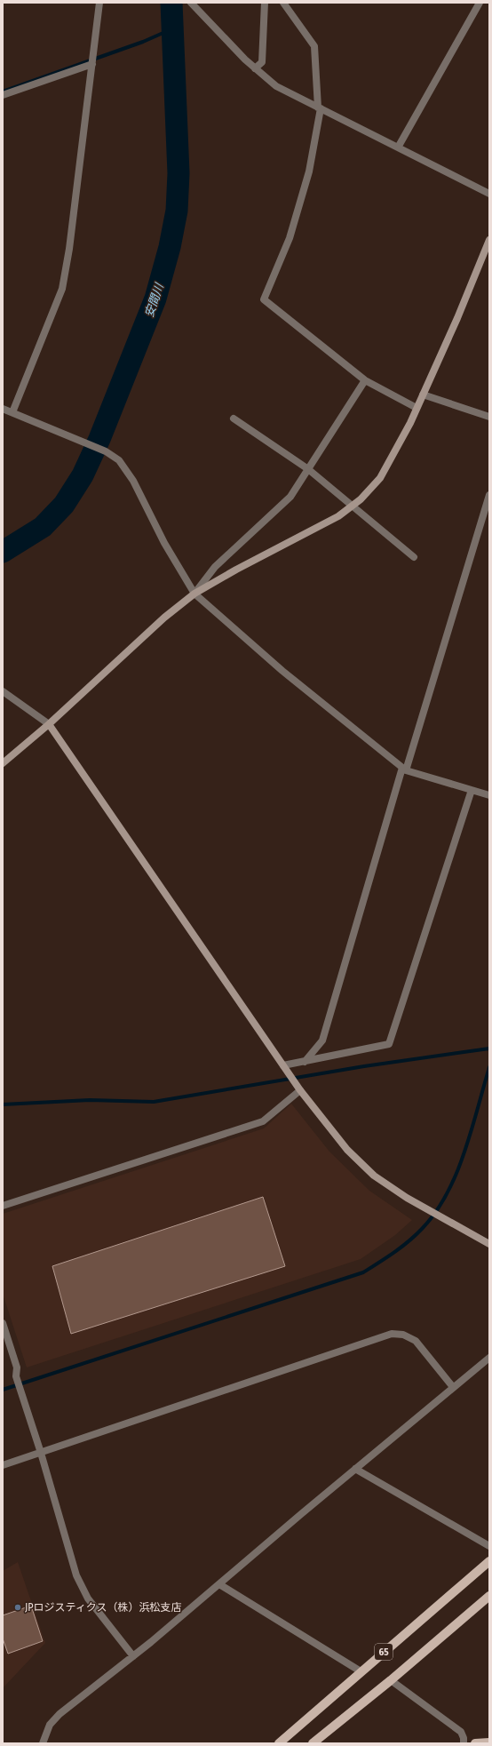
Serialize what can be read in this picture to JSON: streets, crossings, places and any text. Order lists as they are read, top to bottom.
{
  "streets": {
    "main road": ["65"]
  },
  "water": ["安間川"],
  "places": ["JPロジスティクス（株）浜松支店"]
}
